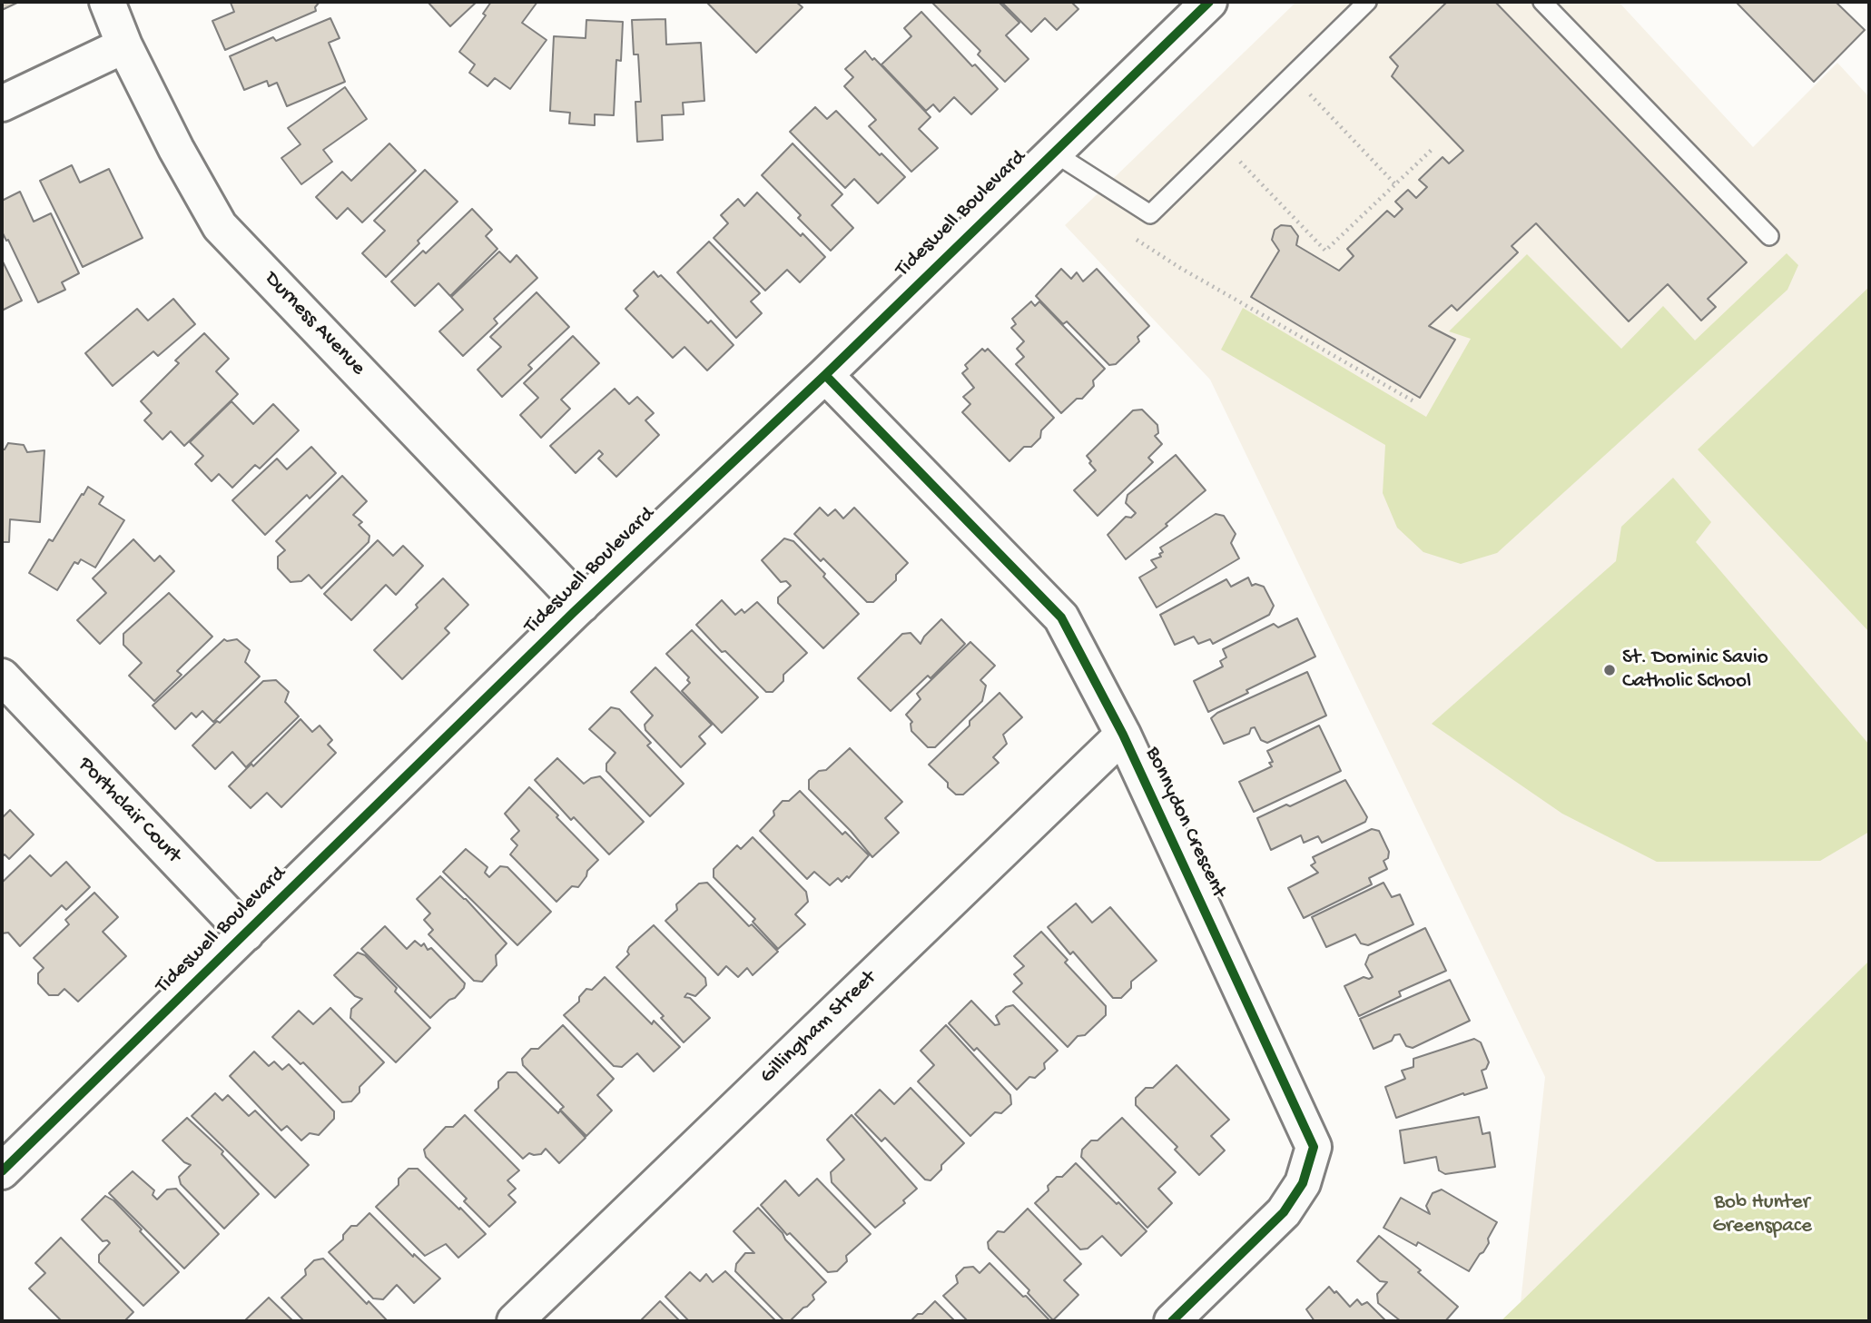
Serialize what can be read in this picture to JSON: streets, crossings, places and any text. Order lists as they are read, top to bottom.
{
  "streets": {
    "street": [
      "Tideswell Boulevard",
      "Durness Avenue",
      "Porthclair Court",
      "Bonnydon Crescent",
      "Gillingham Street"
    ]
  },
  "crossings": [
    ["Tideswell Boulevard", "Durness Avenue"],
    ["Tideswell Boulevard", "Porthclair Court"],
    ["Tideswell Boulevard", "Bonnydon Crescent"],
    ["Bonnydon Crescent", "Gillingham Street"]
  ],
  "parks": ["Bob Hunter Greenspace"],
  "places": ["St. Dominic Savio Catholic School"]
}
